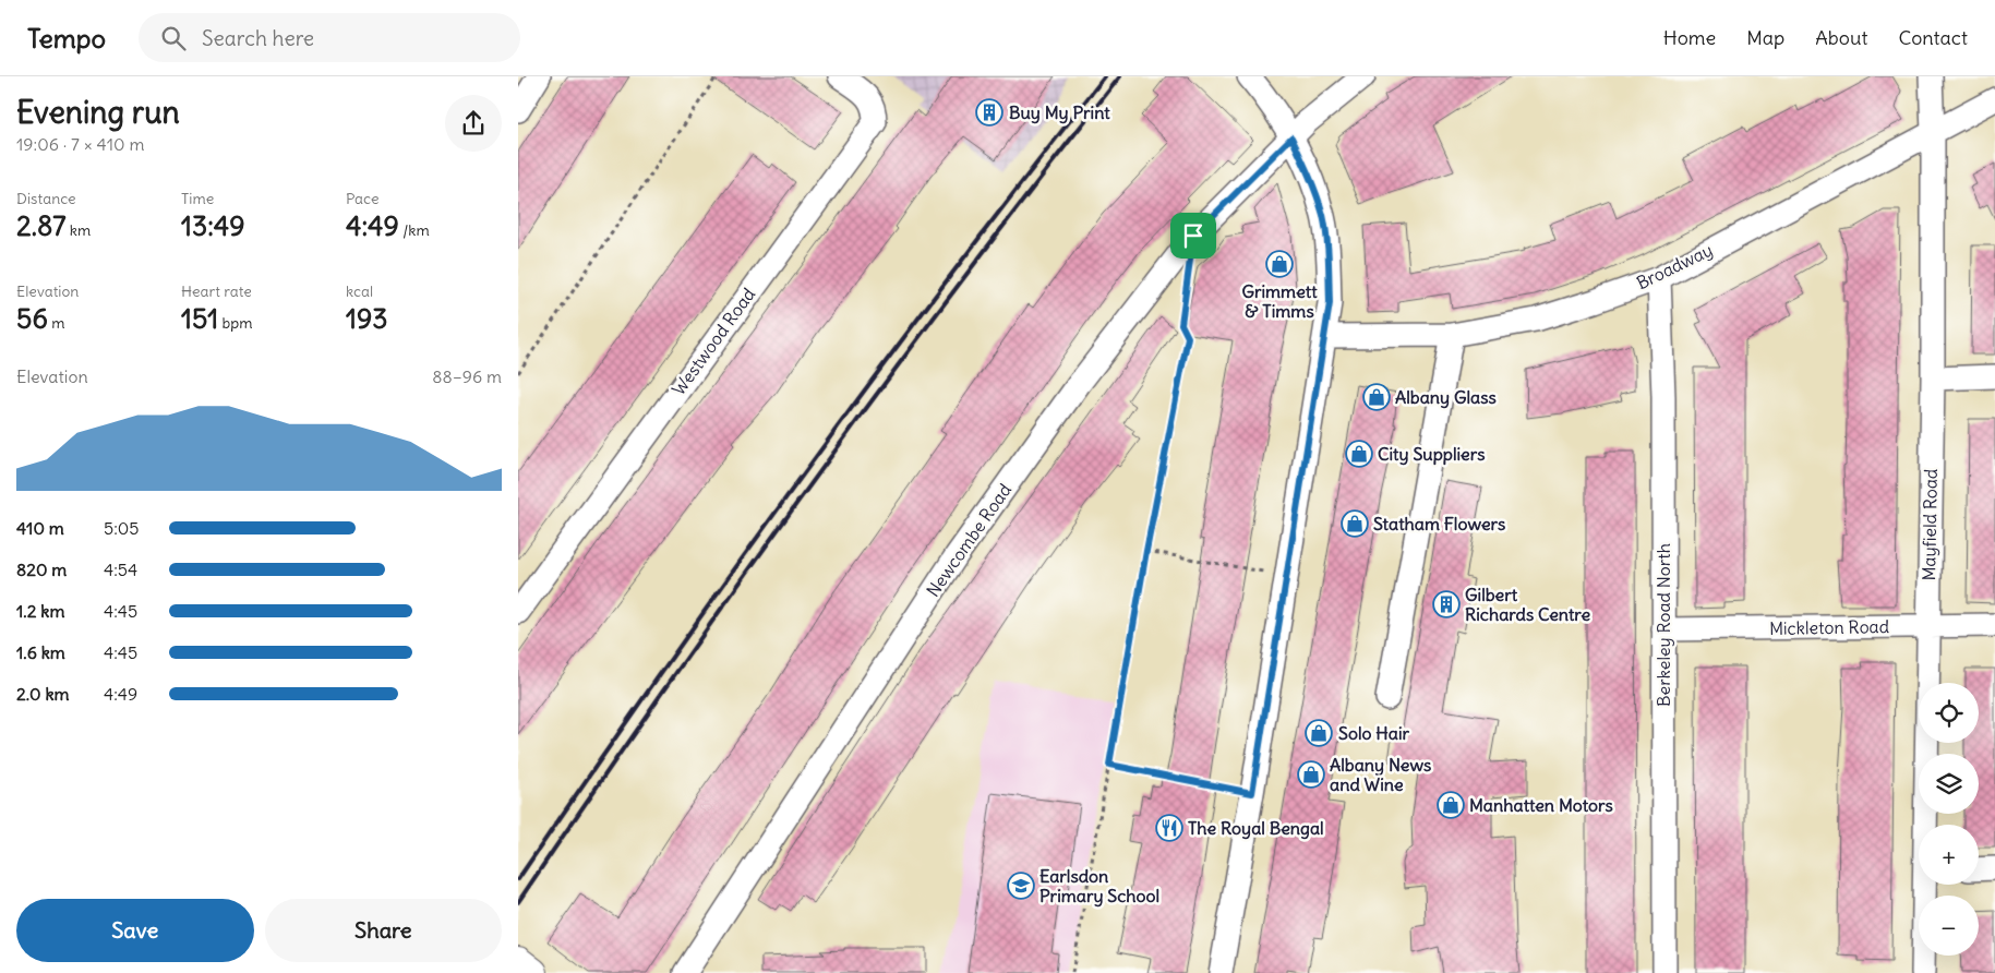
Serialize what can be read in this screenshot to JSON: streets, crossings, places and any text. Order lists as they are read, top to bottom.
{
  "streets": {
    "street": [
      "Broadway",
      "Westwood Road",
      "Mayfield Road",
      "Newcombe Road",
      "Berkeley Road North",
      "Mickleton Road"
    ]
  },
  "crossings": [
    ["Broadway", "Mayfield Road"],
    ["Broadway", "Berkeley Road North"],
    ["Mayfield Road", "Mickleton Road"],
    ["Berkeley Road North", "Mickleton Road"]
  ],
  "places": {
    "building": ["Buy My Print", "Gilbert Richards Centre"],
    "shop": [
      "Grimmett & Timms",
      "Albany Glass",
      "City Suppliers",
      "Statham Flowers",
      "Solo Hair",
      "Albany News and Wine",
      "Manhatten Motors"
    ],
    "restaurant": ["The Royal Bengal"],
    "school or university": ["Earlsdon Primary School"]
  },
  "page": {
    "header": "Tempo",
    "search": "Search here",
    "nav": [
      "Home",
      "Map",
      "About",
      "Contact"
    ],
    "heading": ["Evening run", "19:06 · 7 × 410 m"],
    "stats": [
      ["Distance", "2.87 km"],
      ["Time", "13:49"],
      ["Pace", "4:49 /km"],
      ["Elevation", "56 m"],
      ["Heart rate", "151 bpm"],
      ["kcal", "193"]
    ],
    "chart": ["Elevation", "88–96 m"],
    "list": [
      {
        "name": "410 m",
        "note": "5:05"
      },
      {
        "name": "820 m",
        "note": "4:54"
      },
      {
        "name": "1.2 km",
        "note": "4:45"
      },
      {
        "name": "1.6 km",
        "note": "4:45"
      },
      {
        "name": "2.0 km",
        "note": "4:49"
      }
    ],
    "map_buttons": ["+", "−"],
    "buttons": ["Save", "Share"]
  }
}
